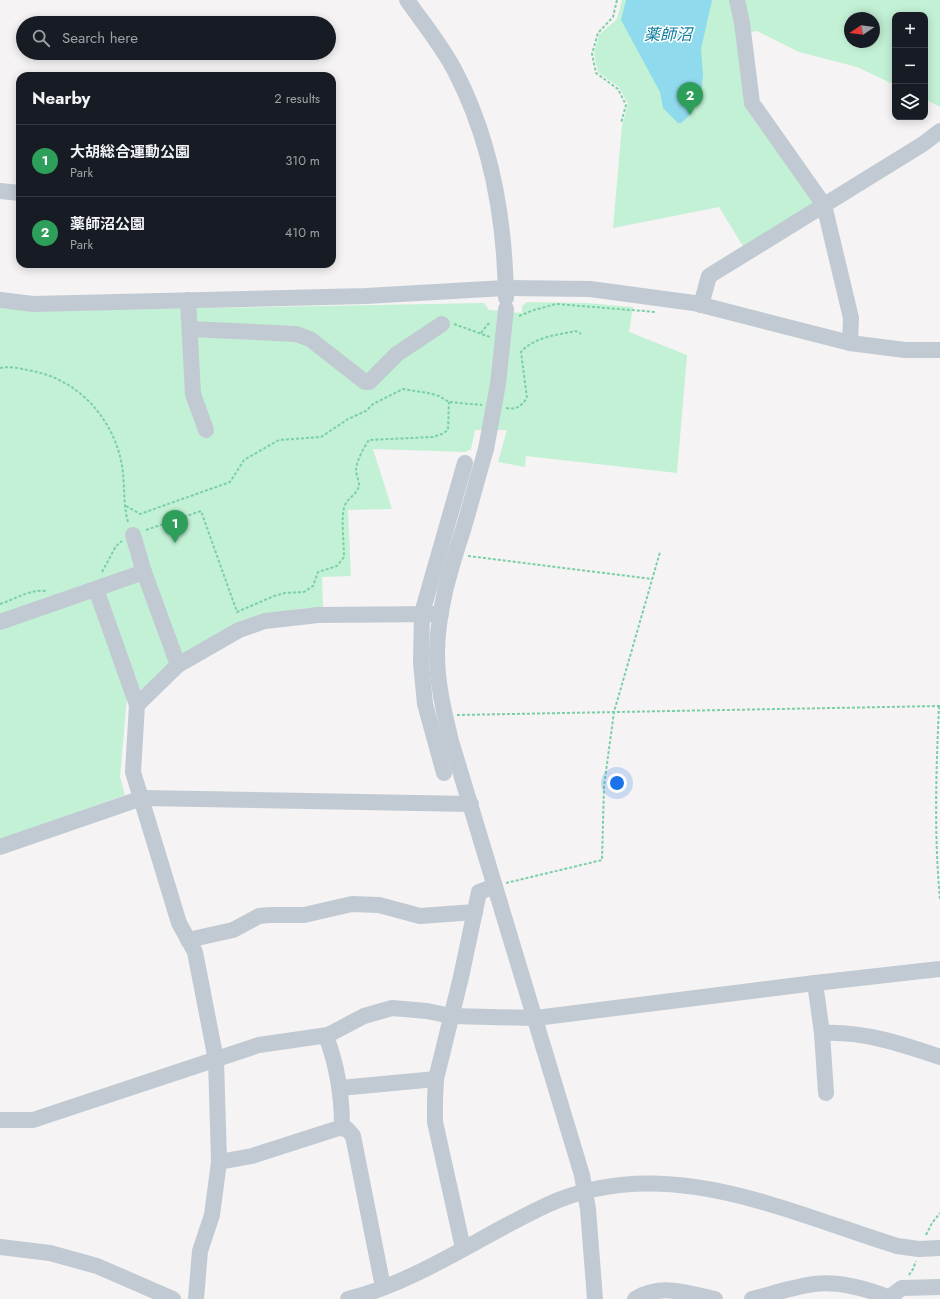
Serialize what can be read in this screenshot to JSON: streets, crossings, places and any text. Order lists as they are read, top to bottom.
{
  "water": ["薬師沼"],
  "north": "left",
  "page": {
    "map_buttons": ["+", "−"],
    "search": "Search here",
    "heading": ["Nearby", "2 results"],
    "pins": ["2", "1"],
    "list": [
      {
        "mark": "1",
        "name": "大胡総合運動公園",
        "note": "Park",
        "value": "310 m"
      },
      {
        "mark": "2",
        "name": "薬師沼公園",
        "note": "Park",
        "value": "410 m"
      }
    ]
  }
}
